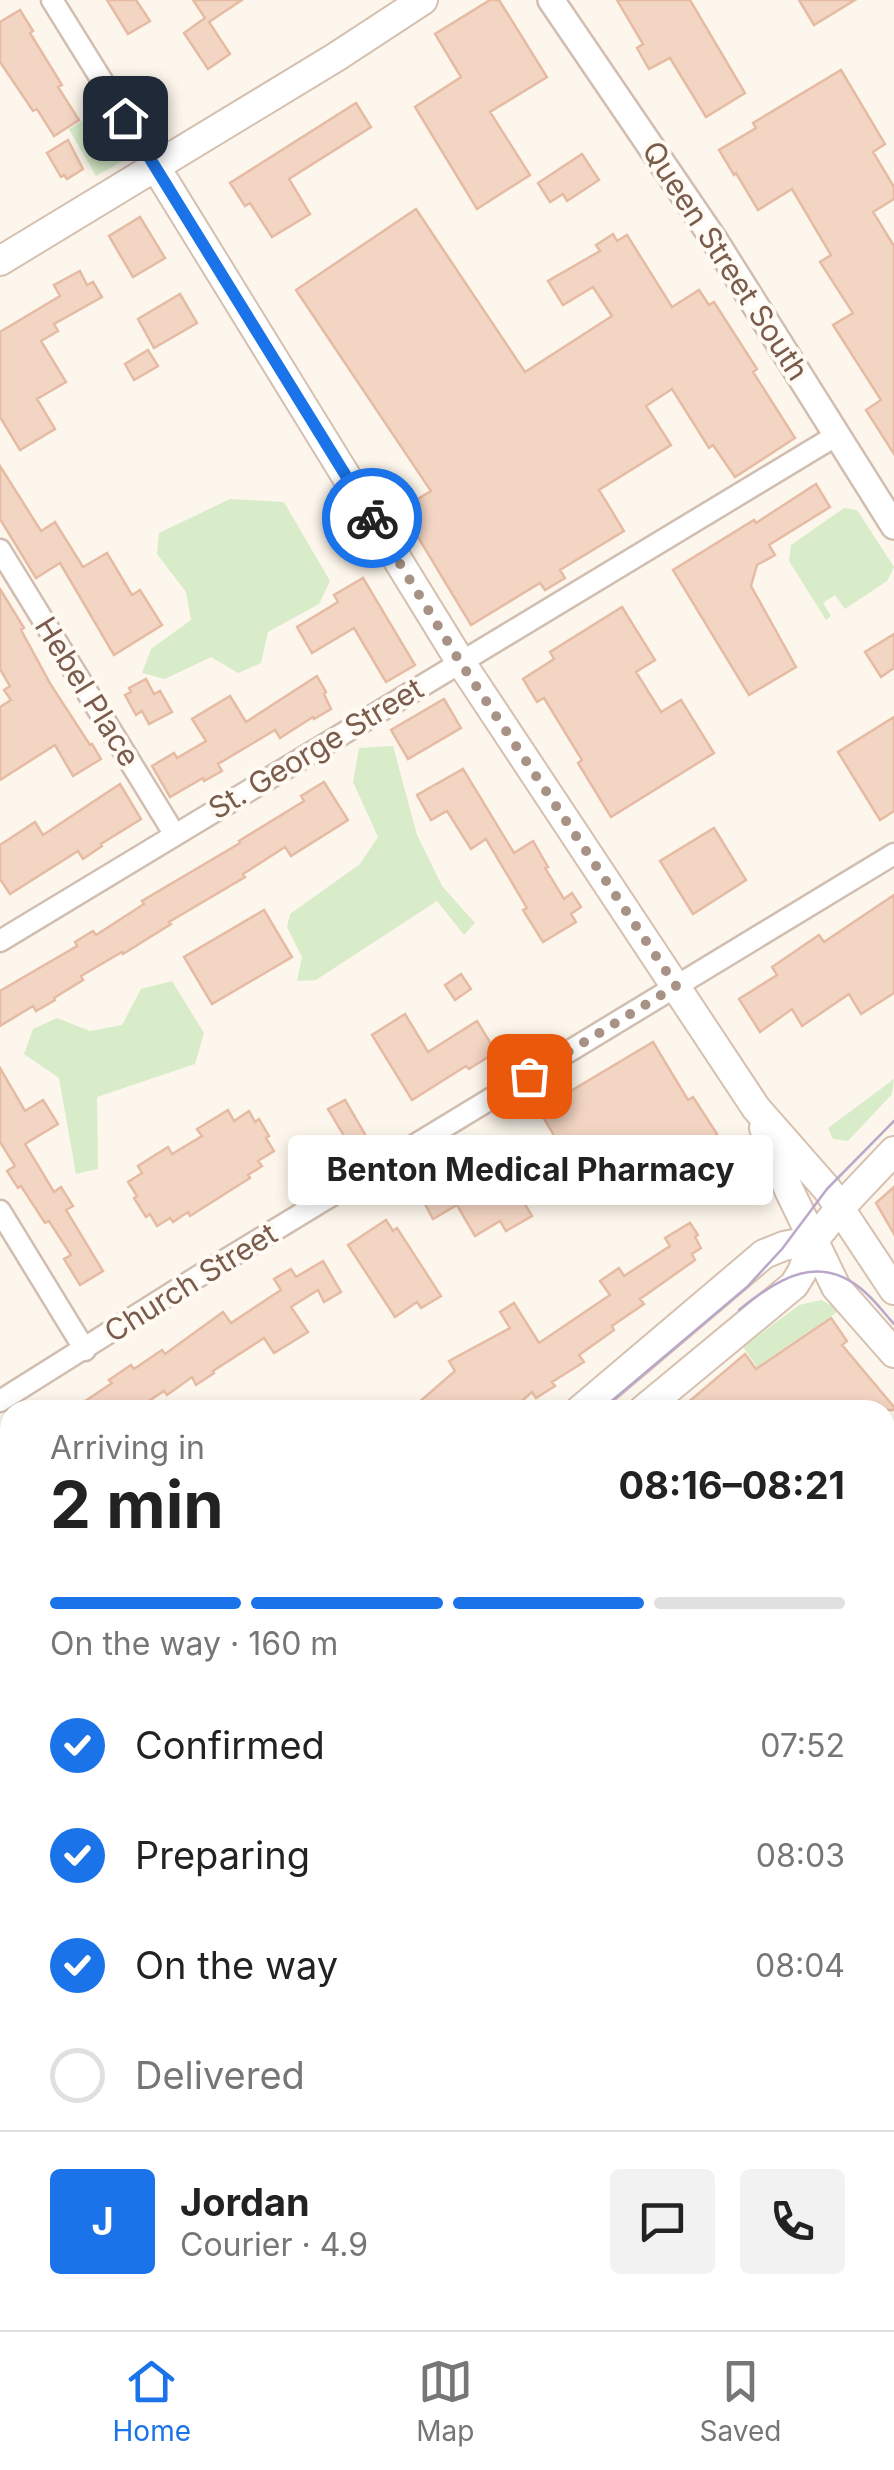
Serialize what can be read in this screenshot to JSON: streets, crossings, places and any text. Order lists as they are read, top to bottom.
{
  "streets": {
    "street": [
      "Queen Street South",
      "Hebel Place",
      "St. George Street",
      "Church Street"
    ]
  },
  "crossings": [
    ["Queen Street South", "St. George Street"],
    ["Hebel Place", "St. George Street"]
  ],
  "places": ["Benton Medical Pharmacy"],
  "page": {
    "bubble": "Benton Medical Pharmacy",
    "heading": ["2 min", "Arriving in", "08:16–08:21"],
    "panel": ["Jordan", "Courier · 4.9"],
    "bar": "On the way · 160 m",
    "list": [
      ["Confirmed", "07:52"],
      ["Preparing", "08:03"],
      ["On the way", "08:04"],
      "Delivered"
    ],
    "round": "J",
    "tabs": ["Home", "Map", "Saved"]
  }
}
